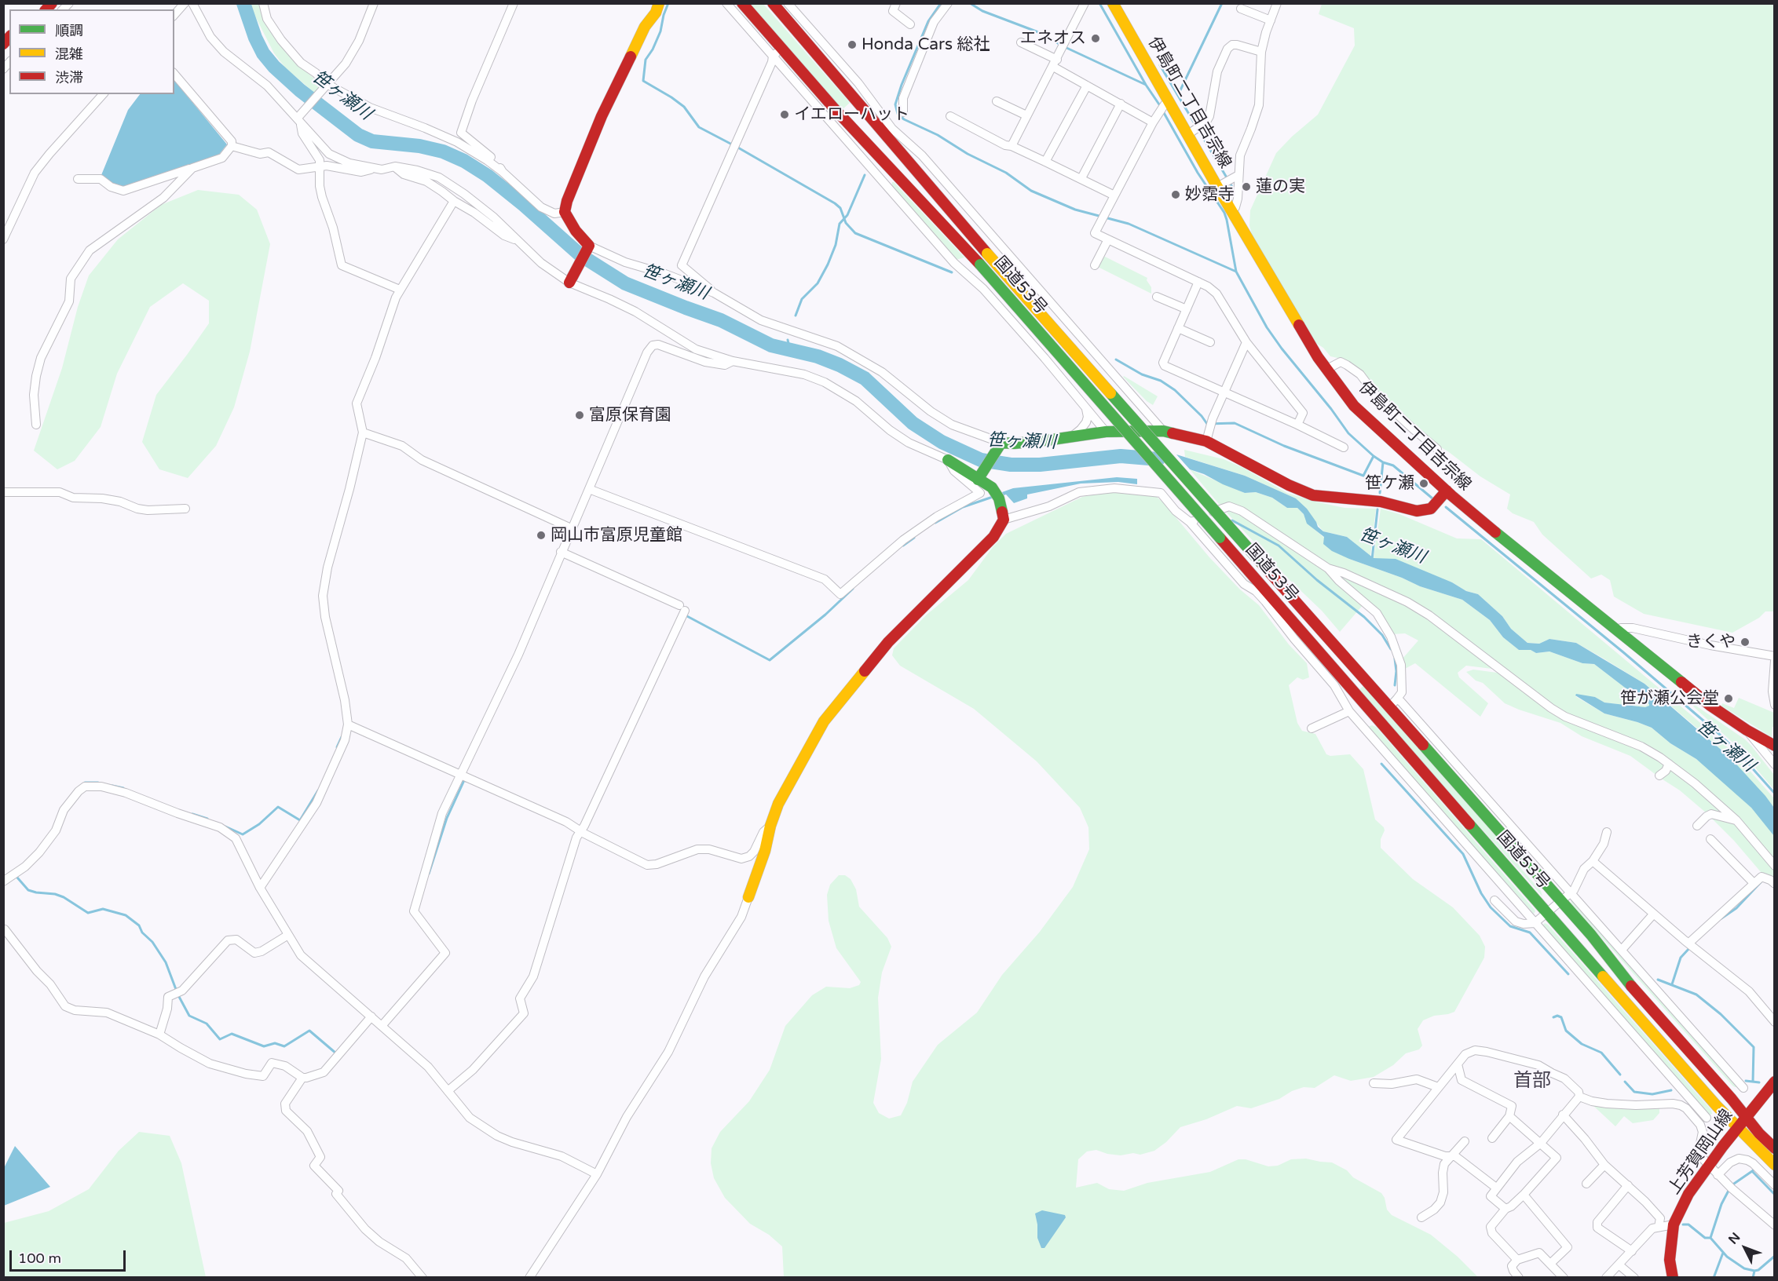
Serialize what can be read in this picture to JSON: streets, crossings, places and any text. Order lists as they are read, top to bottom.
{
  "streets": {
    "main road": ["伊島町二丁目吉宗線", "国道53号", "上芳賀岡山線"]
  },
  "crossings": [
    ["国道53号", "上芳賀岡山線"]
  ],
  "districts": ["首部"],
  "water": ["笹ヶ瀬川"],
  "places": [
    "エネオス",
    "Honda Cars 総社",
    "イエローハット",
    "蓮の実",
    "妙霑寺",
    "富原保育園",
    "笹ケ瀬",
    "岡山市富原児童館",
    "きくや",
    "笹が瀬公会堂"
  ],
  "legend": ["順調", "混雑", "渋滞"],
  "scale_bar": "100 m",
  "north": "top left"
}
